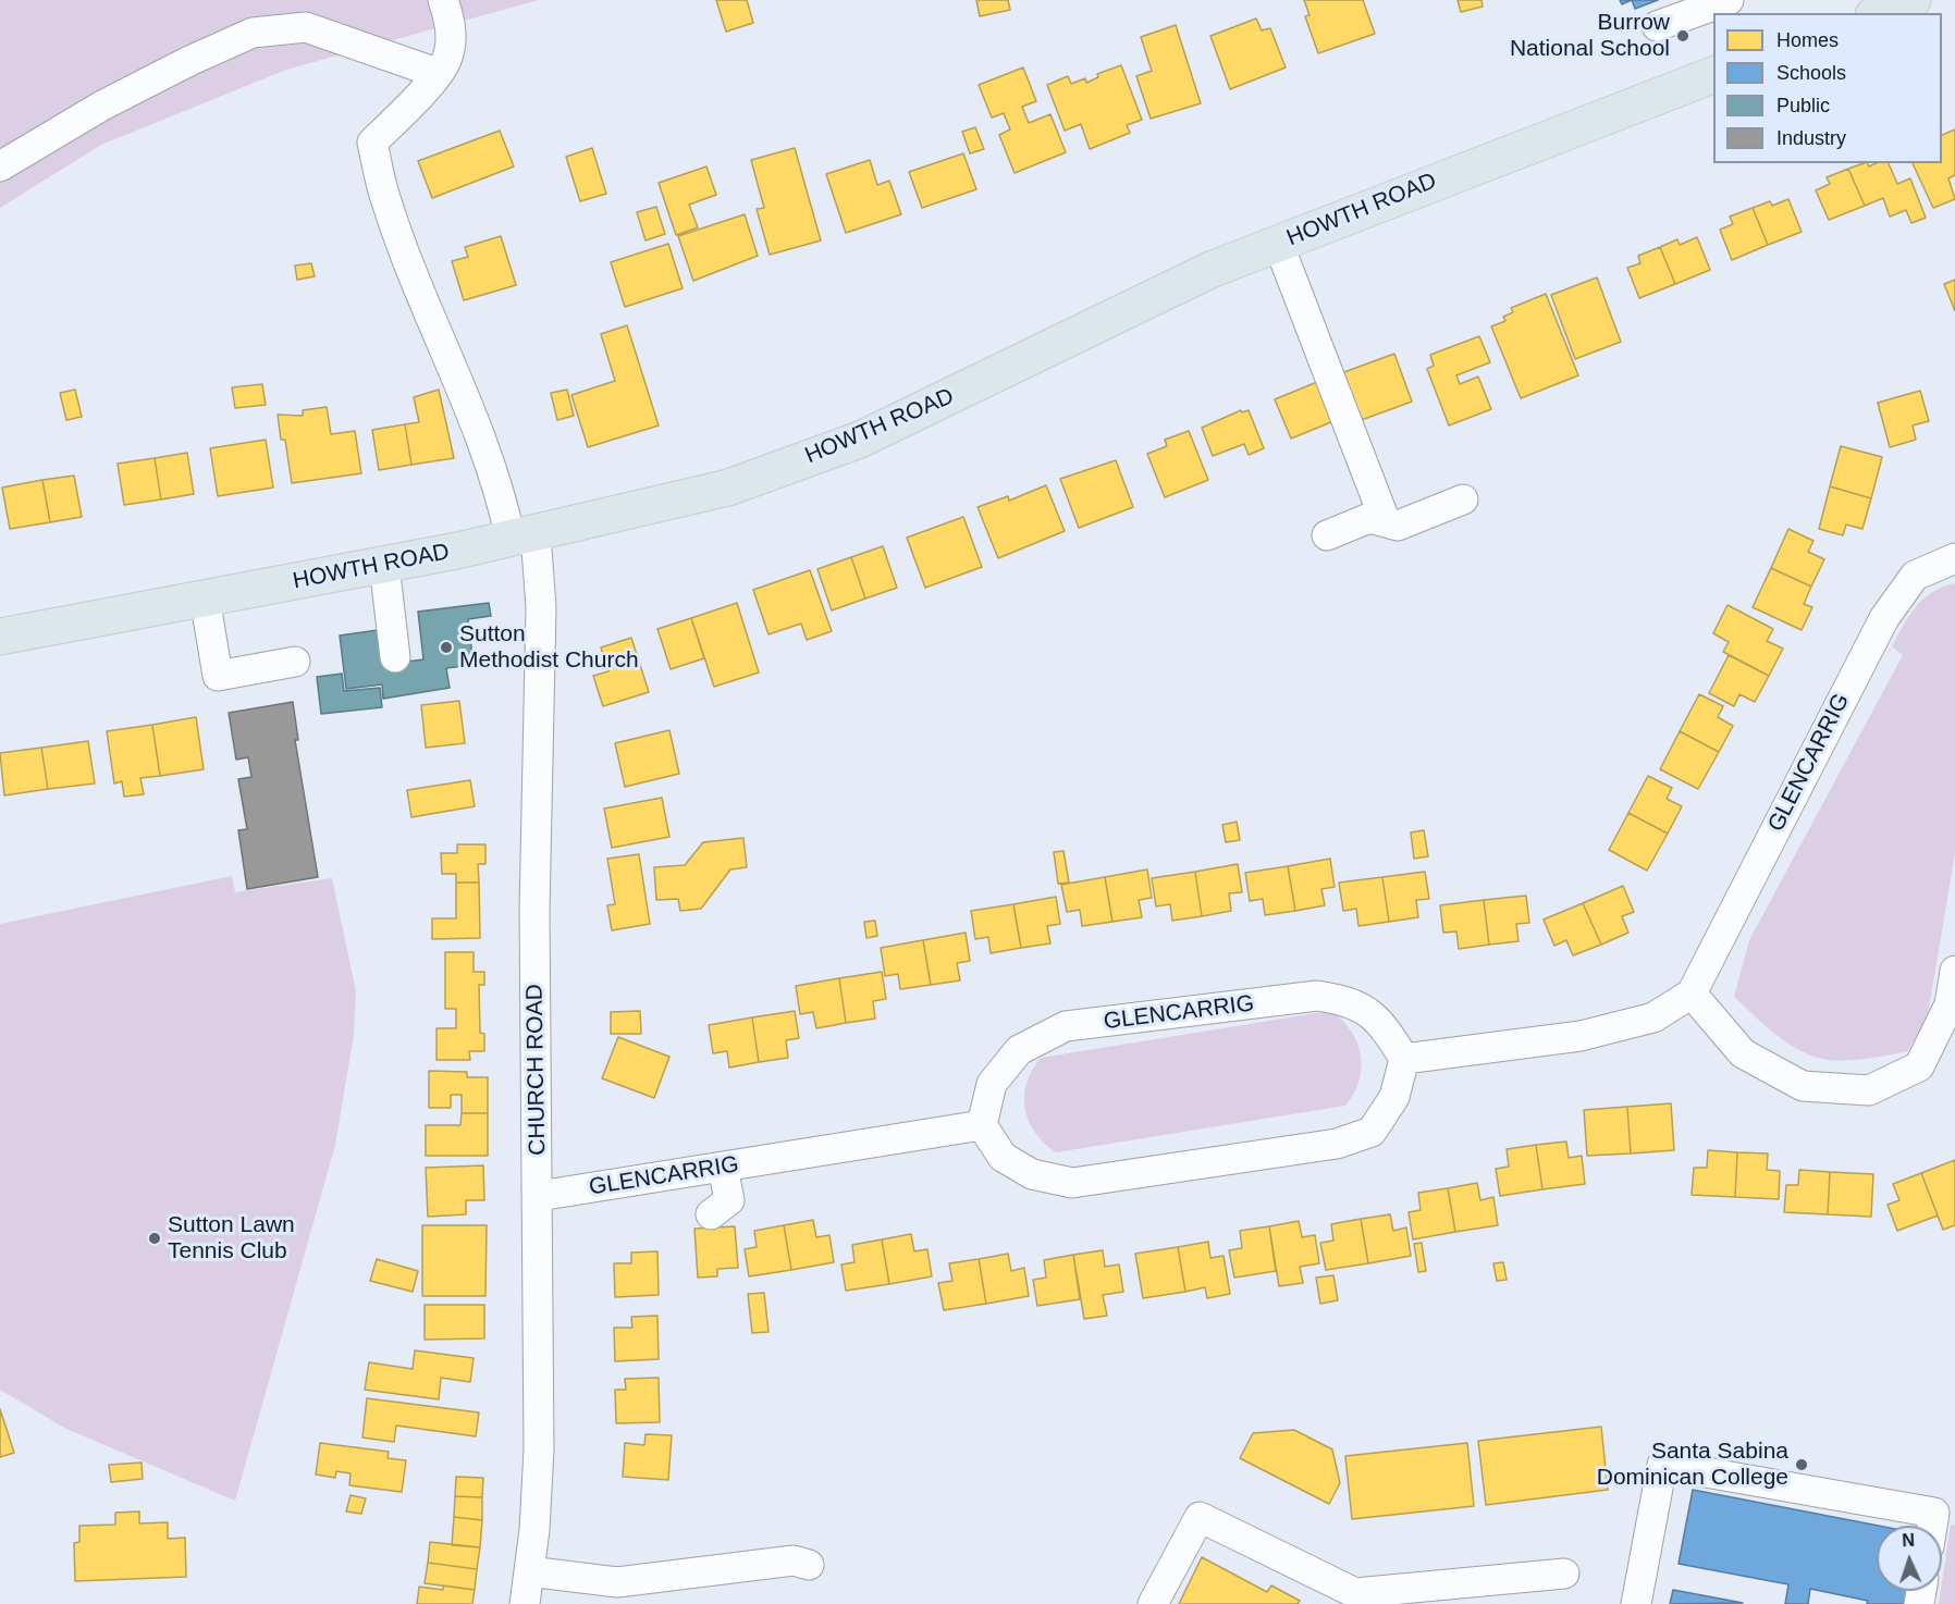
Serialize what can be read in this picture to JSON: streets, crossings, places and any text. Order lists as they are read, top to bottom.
{
  "streets": {
    "main road": ["HOWTH ROAD"],
    "street": ["GLENCARRIG", "CHURCH ROAD"]
  },
  "crossings": [
    ["HOWTH ROAD", "CHURCH ROAD"],
    ["GLENCARRIG", "CHURCH ROAD"]
  ],
  "places": [
    "Burrow National School",
    "Sutton Methodist Church",
    "Sutton Lawn Tennis Club",
    "Santa Sabina Dominican College"
  ],
  "legend": [
    "Homes",
    "Schools",
    "Public",
    "Industry"
  ],
  "north": "top"
}
